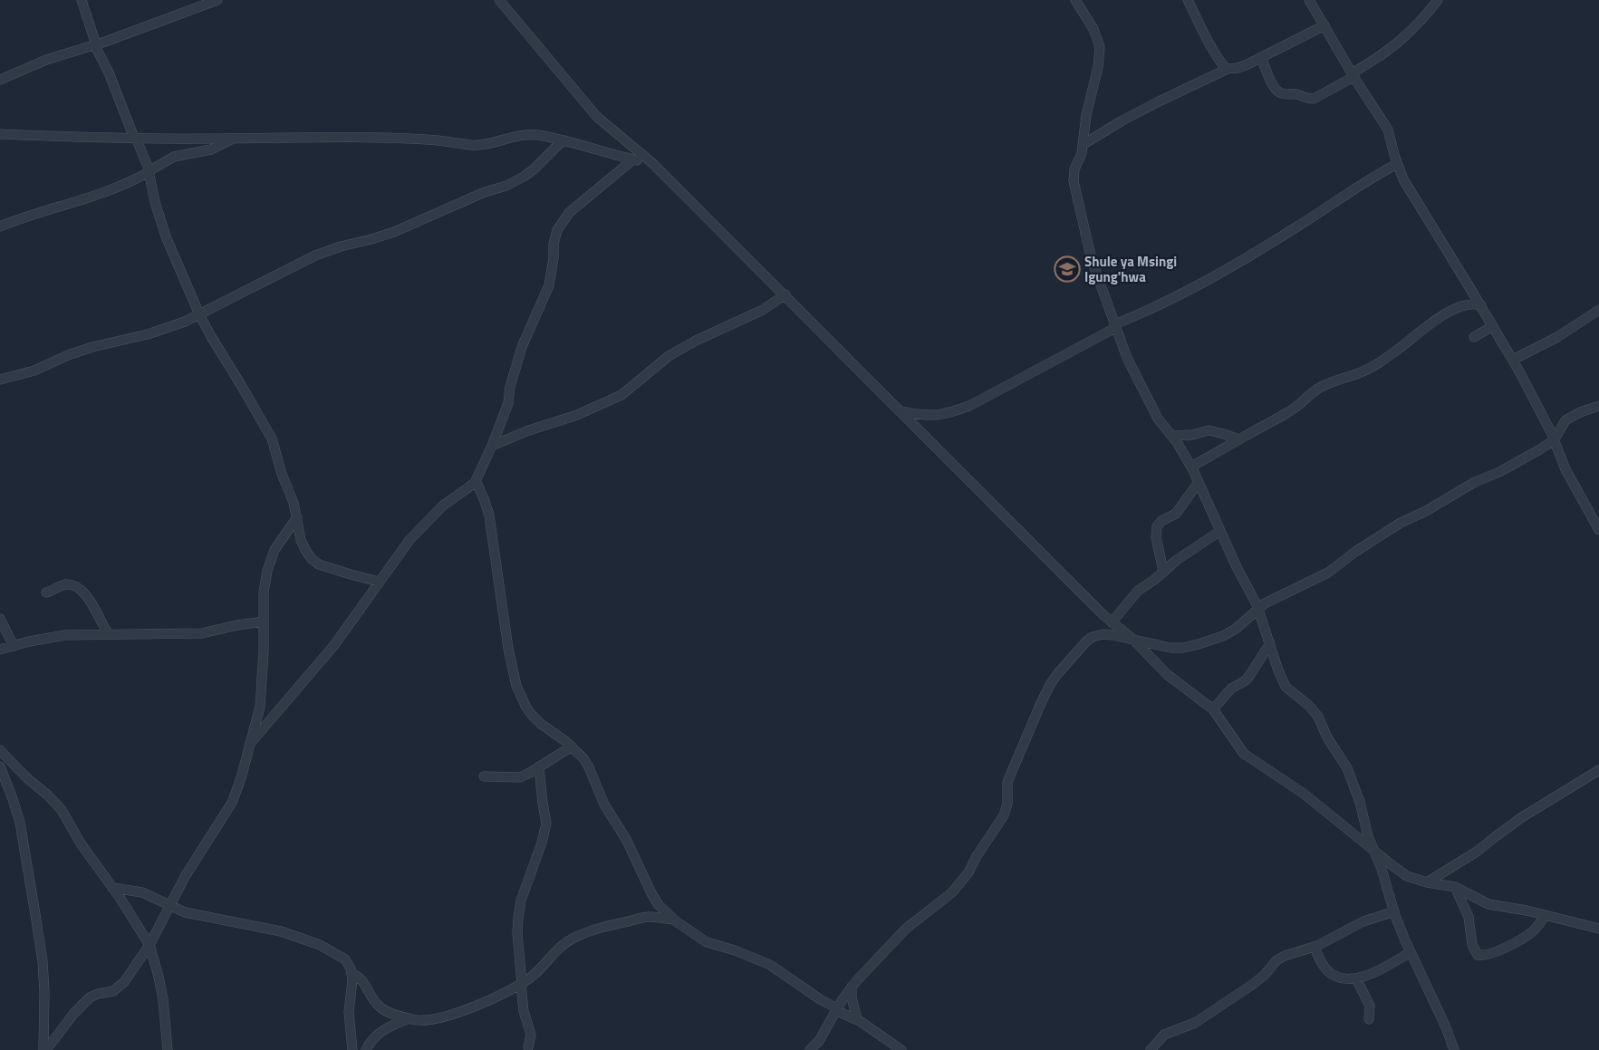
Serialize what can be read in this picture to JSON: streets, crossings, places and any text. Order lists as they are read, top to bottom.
{
  "places": {
    "school or university": ["Shule ya Msingi Igung'hwa"]
  }
}
